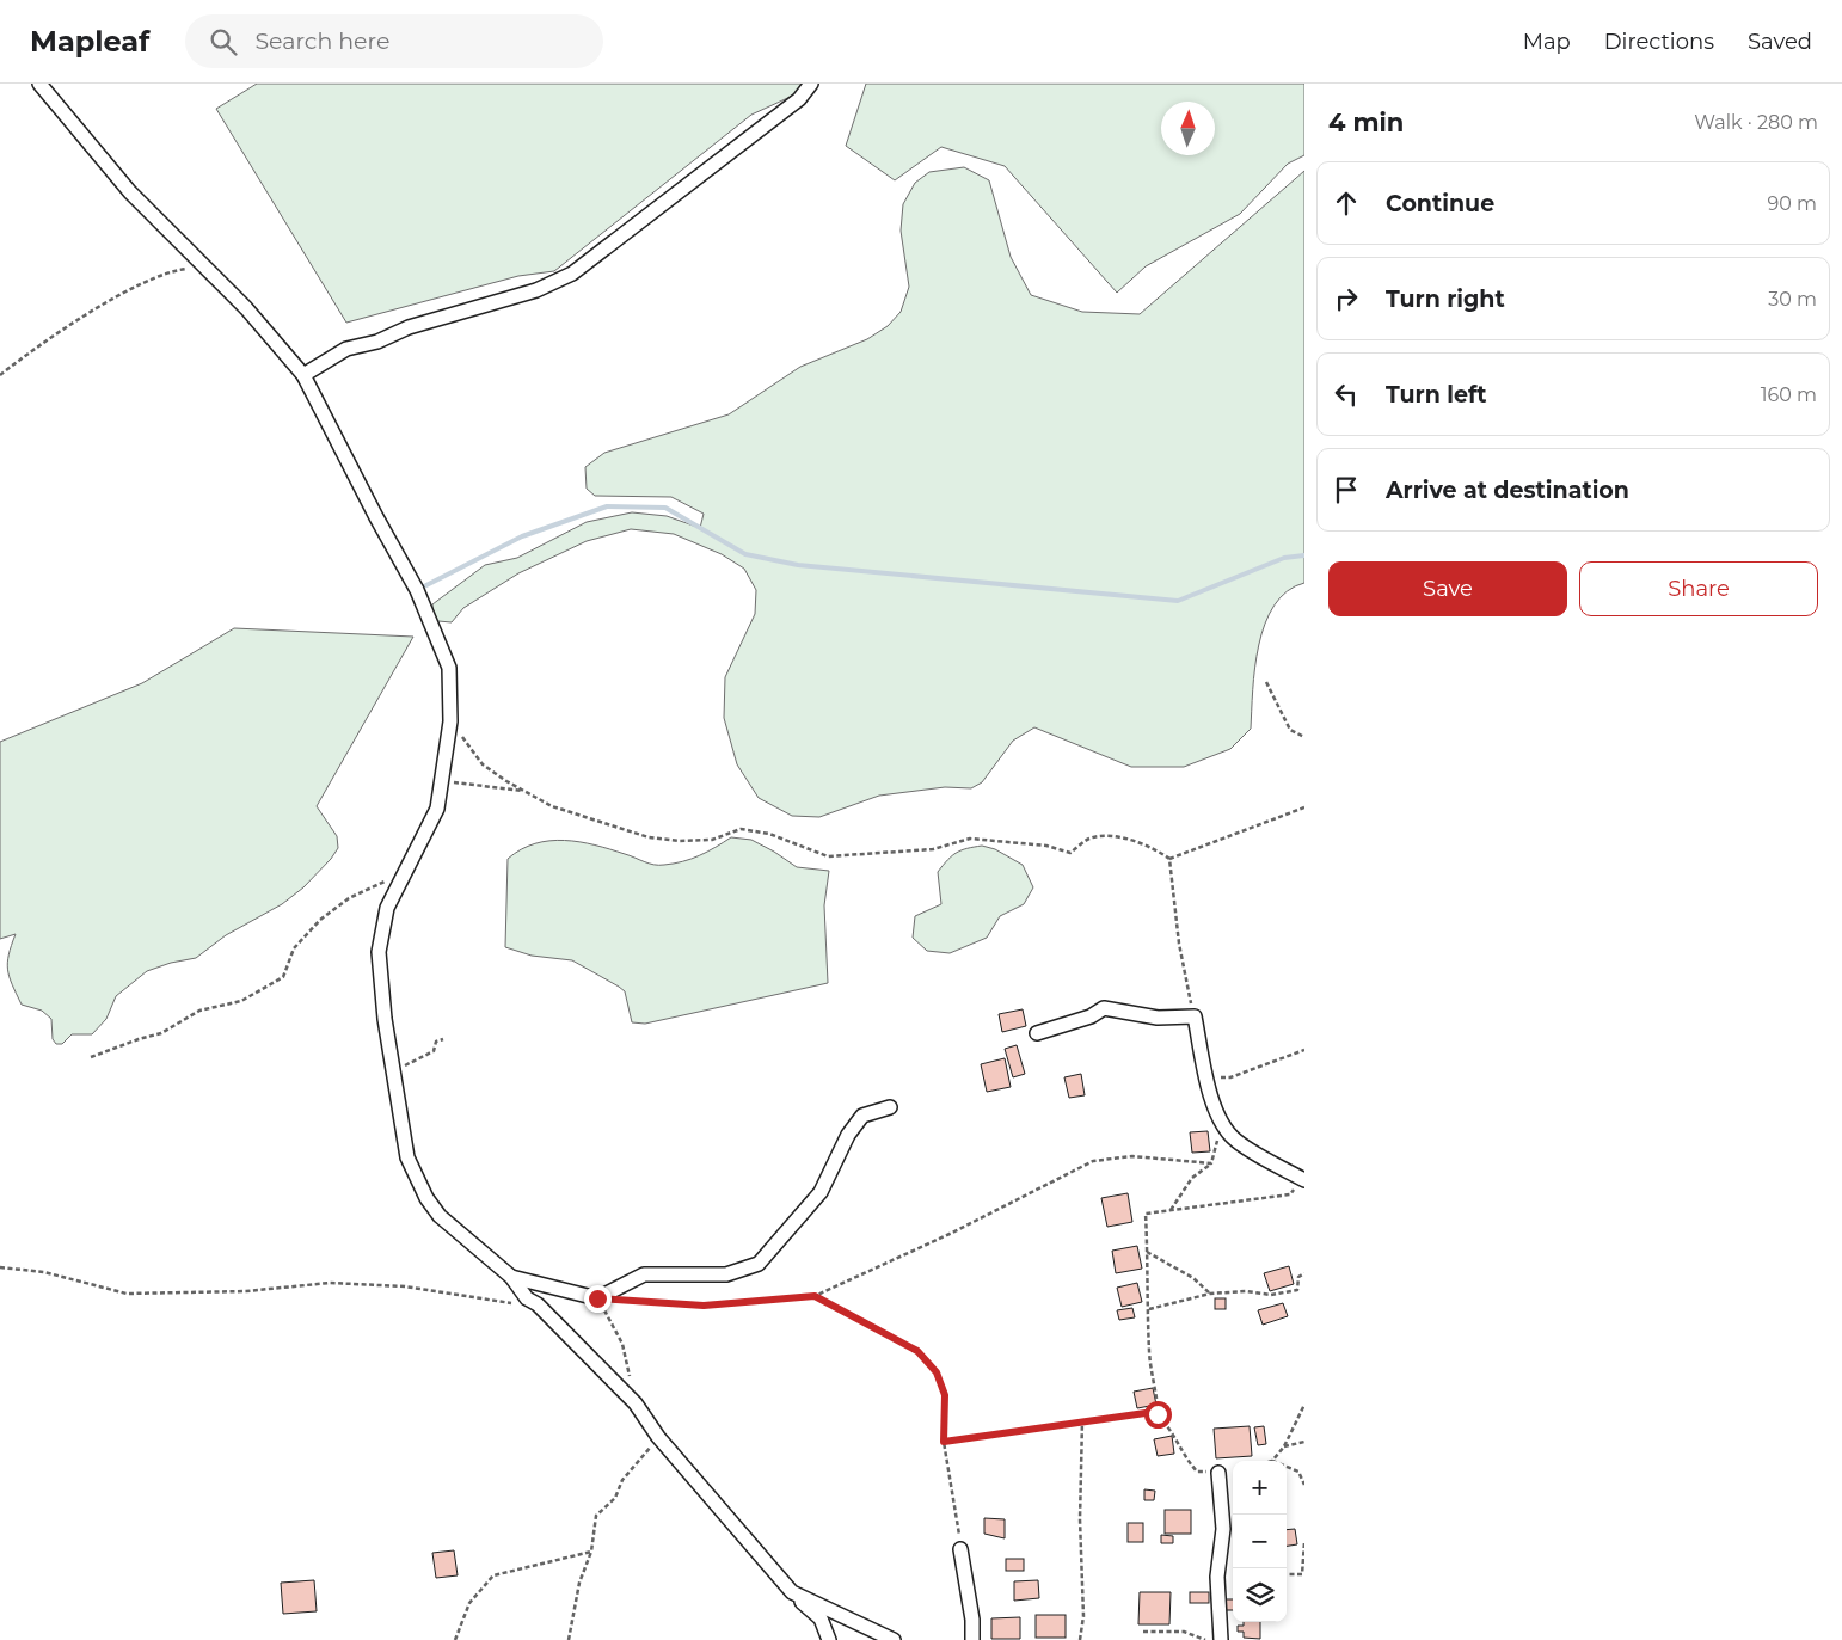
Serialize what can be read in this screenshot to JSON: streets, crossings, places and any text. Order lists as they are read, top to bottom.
{
  "north": "top",
  "page": {
    "header": "Mapleaf",
    "search": "Search here",
    "nav": ["Map", "Directions", "Saved"],
    "heading": ["4 min", "Walk · 280 m"],
    "list": [
      ["Continue", "90 m"],
      ["Turn right", "30 m"],
      ["Turn left", "160 m"],
      "Arrive at destination"
    ],
    "buttons": ["Save", "Share"],
    "map_buttons": ["+", "−"]
  }
}
